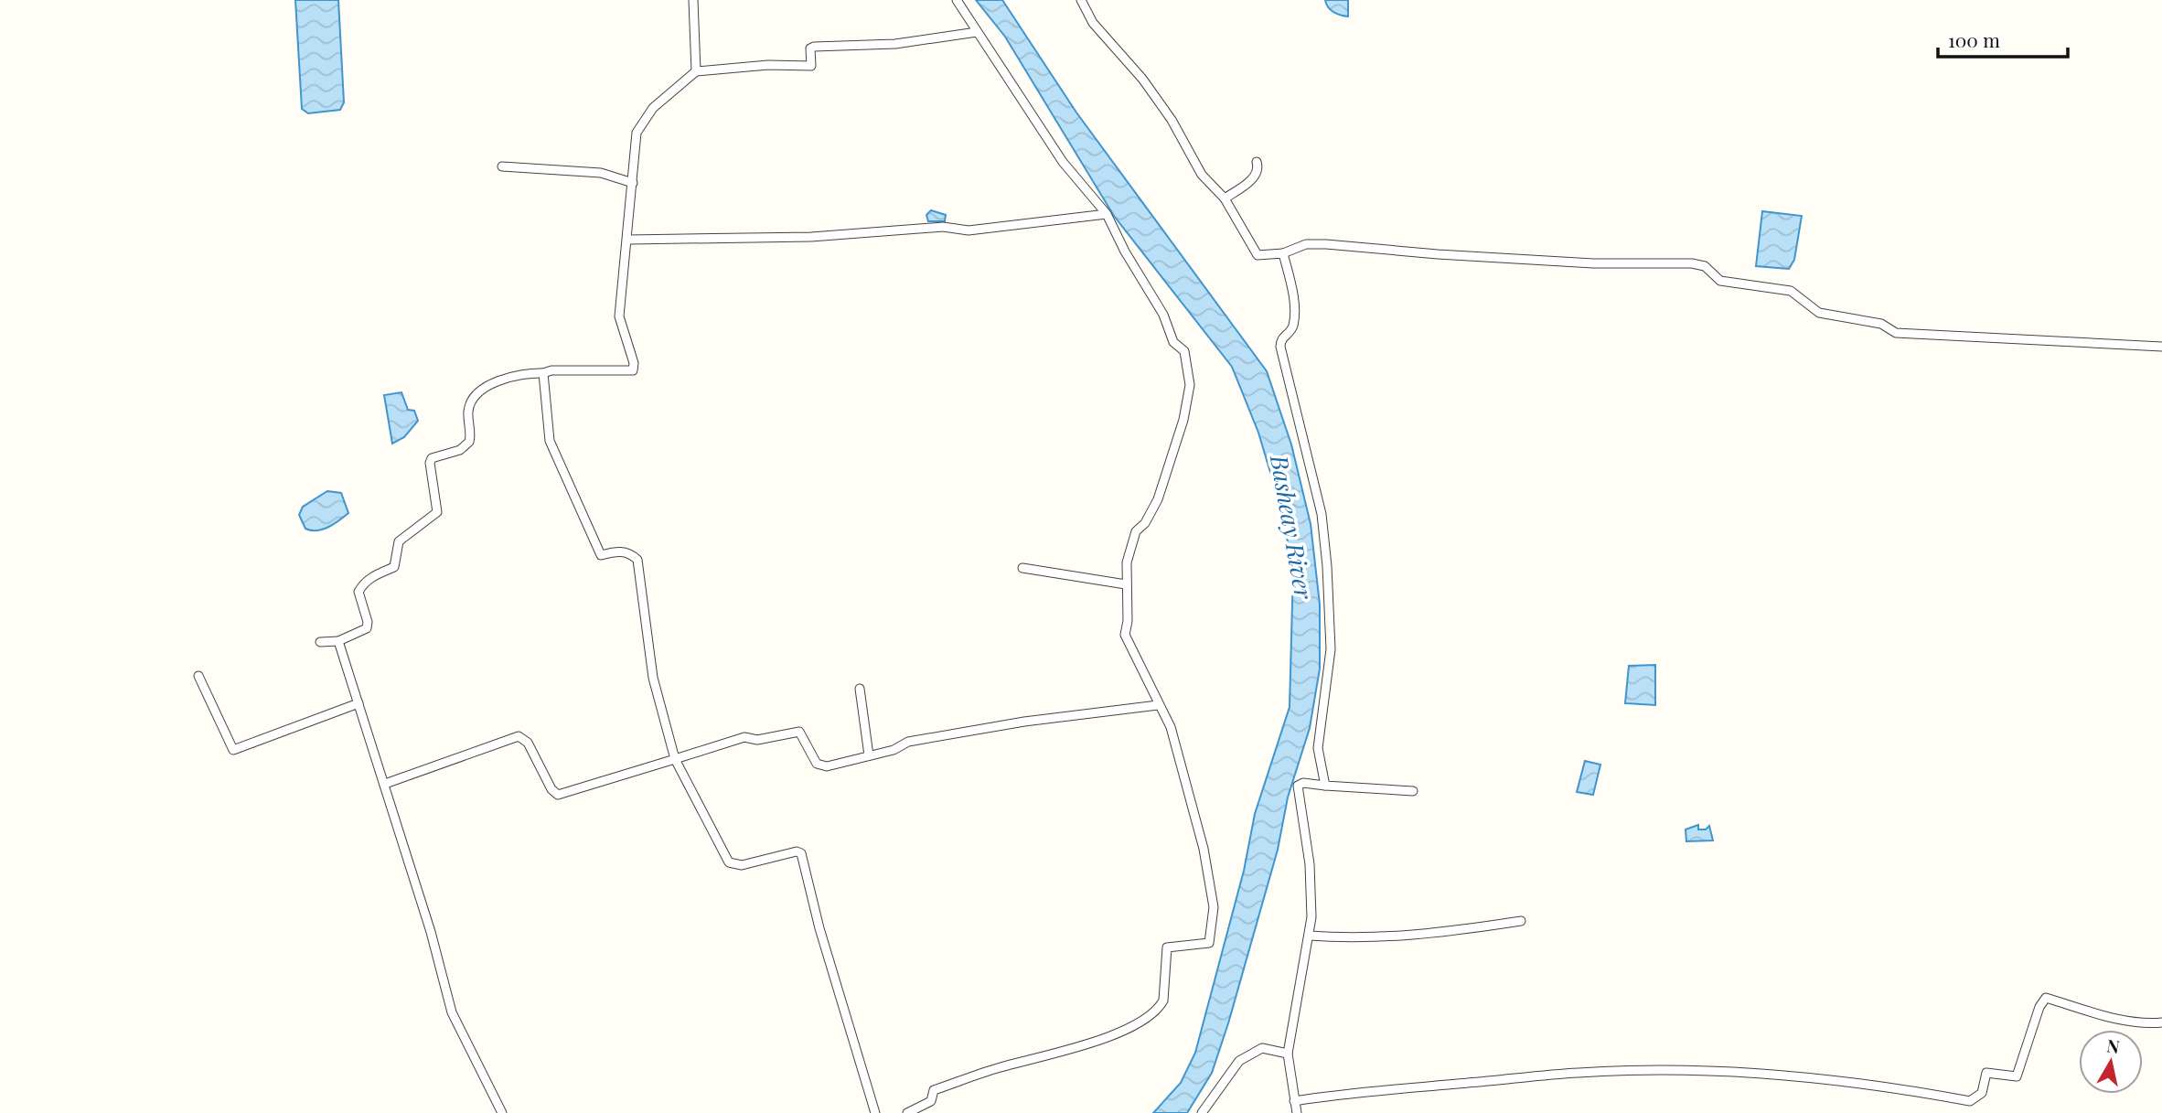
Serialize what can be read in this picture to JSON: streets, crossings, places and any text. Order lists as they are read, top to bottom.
{
  "water": ["Basheay River"],
  "scale_bar": "100 m",
  "north": "top"
}
